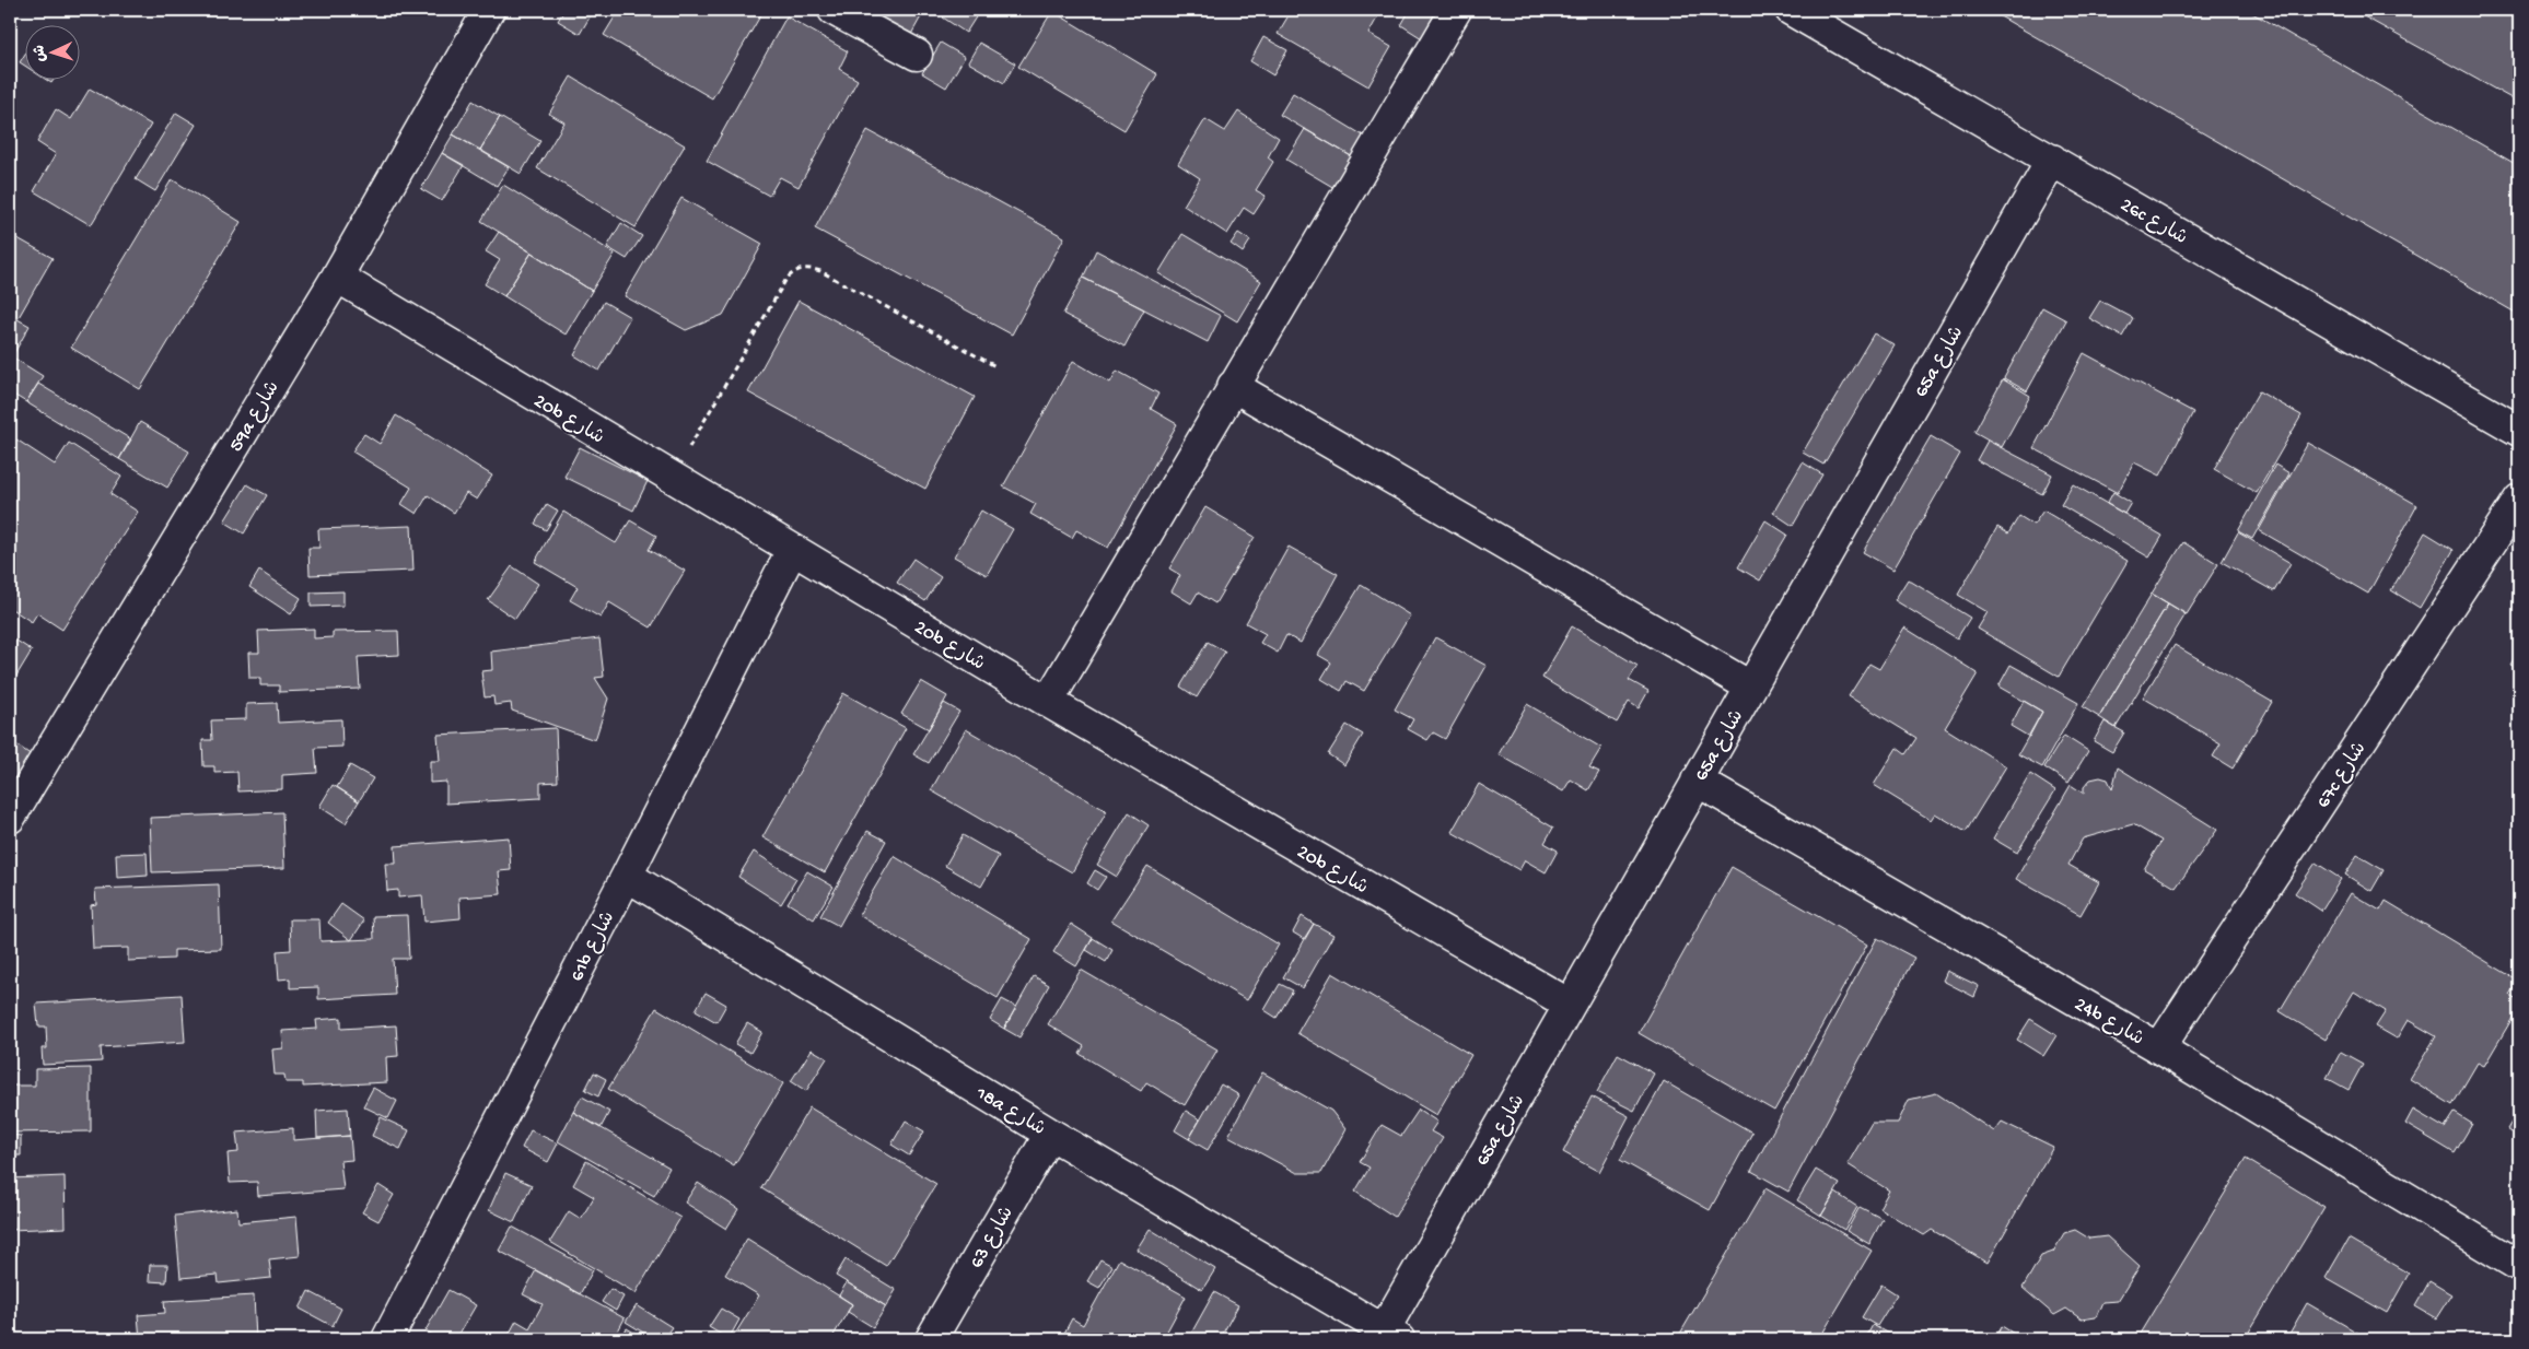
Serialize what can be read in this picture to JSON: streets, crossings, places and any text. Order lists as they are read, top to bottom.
{
  "streets": {
    "street": [
      "26c شارع",
      "65a شارع",
      "59a شارع",
      "20b شارع",
      "67c شارع",
      "61b شارع",
      "24b شارع",
      "18a شارع",
      "شارع 63"
    ]
  },
  "crossings": [
    ["26c شارع", "65a شارع"],
    ["65a شارع", "20b شارع"],
    ["65a شارع", "24b شارع"],
    ["65a شارع", "18a شارع"],
    ["59a شارع", "20b شارع"],
    ["20b شارع", "61b شارع"],
    ["67c شارع", "24b شارع"],
    ["61b شارع", "18a شارع"],
    ["18a شارع", "شارع 63"]
  ],
  "north": "left"
}
